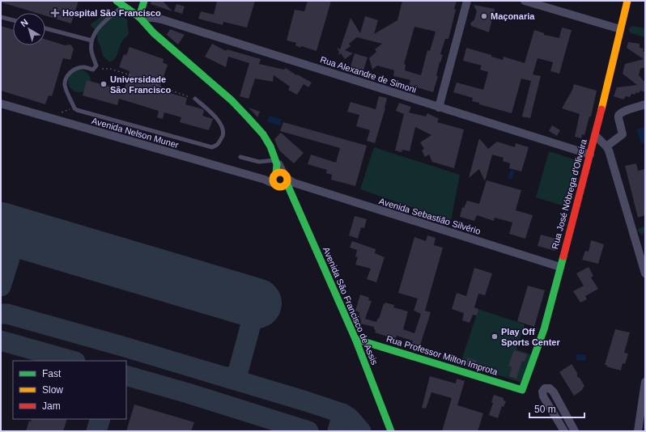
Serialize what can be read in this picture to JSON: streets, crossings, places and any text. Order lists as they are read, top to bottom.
{
  "streets": {
    "street": [
      "Rua Alexandre de Simoni",
      "Avenida Nelson Muner",
      "Rua José Nóbrega d'Oliveira",
      "Avenida Sebastião Silvério",
      "Avenida São Francisco de Assis",
      "Rua Professor Milton Improta"
    ]
  },
  "crossings": [
    ["Rua Alexandre de Simoni", "Rua José Nóbrega d'Oliveira"],
    ["Rua José Nóbrega d'Oliveira", "Avenida Sebastião Silvério"],
    ["Rua José Nóbrega d'Oliveira", "Rua Professor Milton Improta"],
    ["Avenida Sebastião Silvério", "Avenida São Francisco de Assis"],
    ["Avenida São Francisco de Assis", "Rua Professor Milton Improta"]
  ],
  "places": {
    "health": ["Hospital São Francisco"],
    "other": ["Maçonaria", "Universidade São Francisco", "Play Off Sports Center"]
  },
  "legend": ["Fast", "Slow", "Jam"],
  "scale_bar": "50 m",
  "north": "top left"
}
